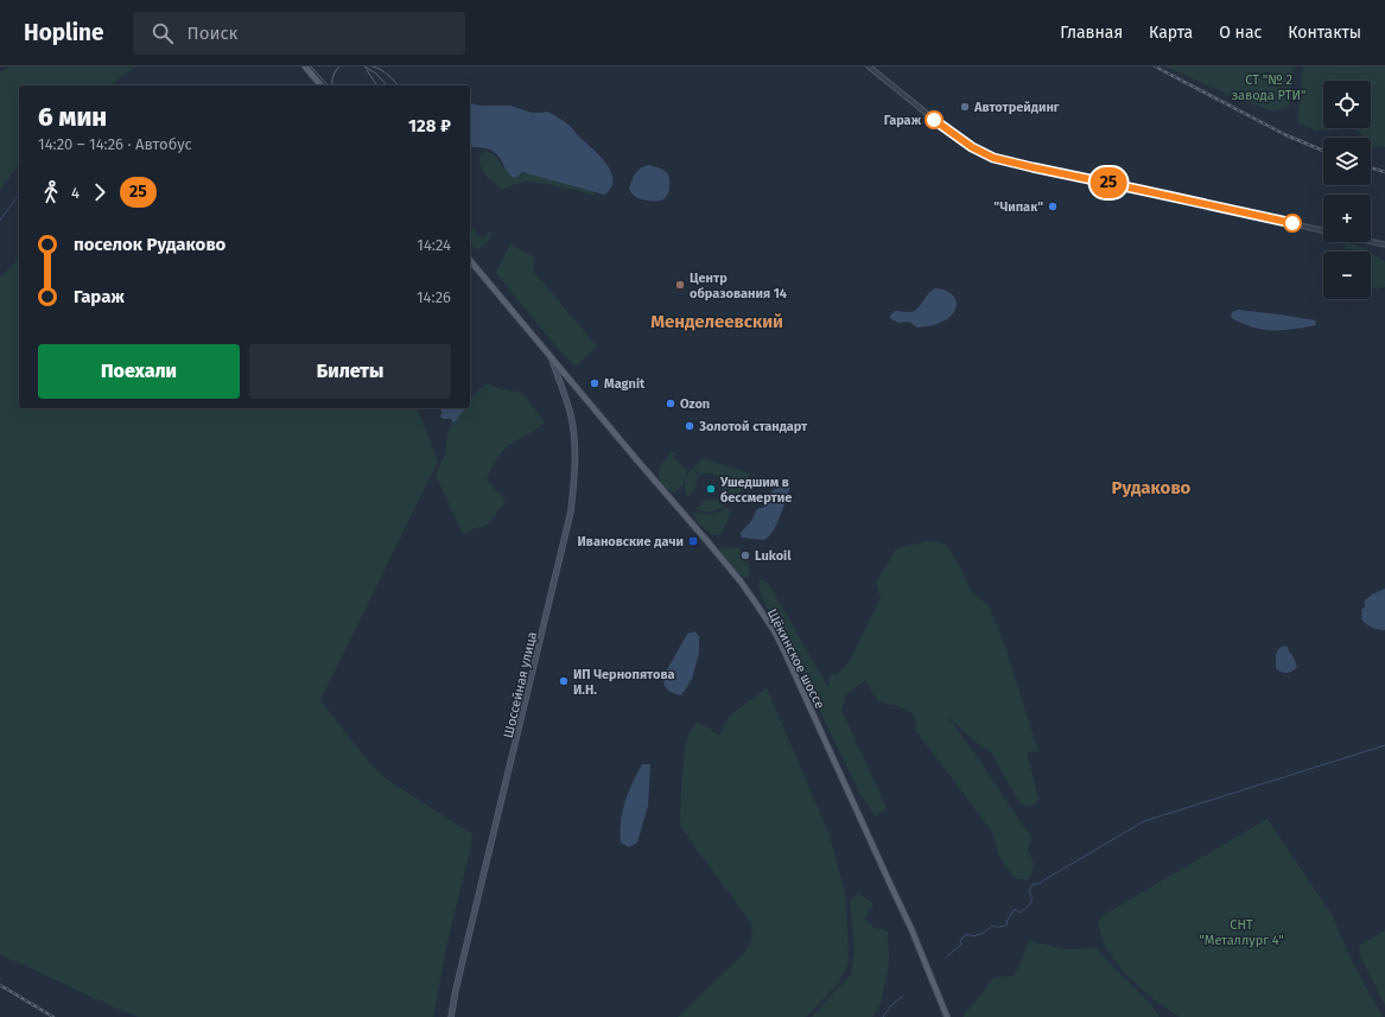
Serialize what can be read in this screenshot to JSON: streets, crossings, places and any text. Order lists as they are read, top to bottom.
{
  "streets": {
    "main road": ["Щёкинское шоссе", "Шоссейная улица"]
  },
  "crossings": [
    ["Щёкинское шоссе", "Шоссейная улица"]
  ],
  "districts": ["Менделеевский", "Рудаково"],
  "parks": ["СТ \"№ 2 завода РТИ\"", "СНТ \"Металлург 4\""],
  "places": {
    "other": [
      "Автотрейдинг",
      "Гараж",
      "\"Чипак\"",
      "Центр образования 14",
      "Magnit",
      "Ozon",
      "Золотой стандарт",
      "Ушедшим в бессмертие",
      "Lukoil",
      "ИП Чернопятова И.Н."
    ],
    "transit": ["Ивановские дачи"]
  },
  "lines": ["bus line 25"],
  "page": {
    "header": "Hopline",
    "search": "Поиск",
    "nav": [
      "Главная",
      "Карта",
      "О нас",
      "Контакты"
    ],
    "on_map": "25",
    "map_buttons": ["+", "−"],
    "heading": ["6 мин", "14:20 – 14:26 · Автобус", "128 ₽"],
    "legs": ["4", "25"],
    "list": [
      {
        "name": "поселок Рудаково",
        "value": "14:24"
      },
      {
        "name": "Гараж",
        "value": "14:26"
      }
    ],
    "buttons": ["Поехали", "Билеты"]
  }
}
